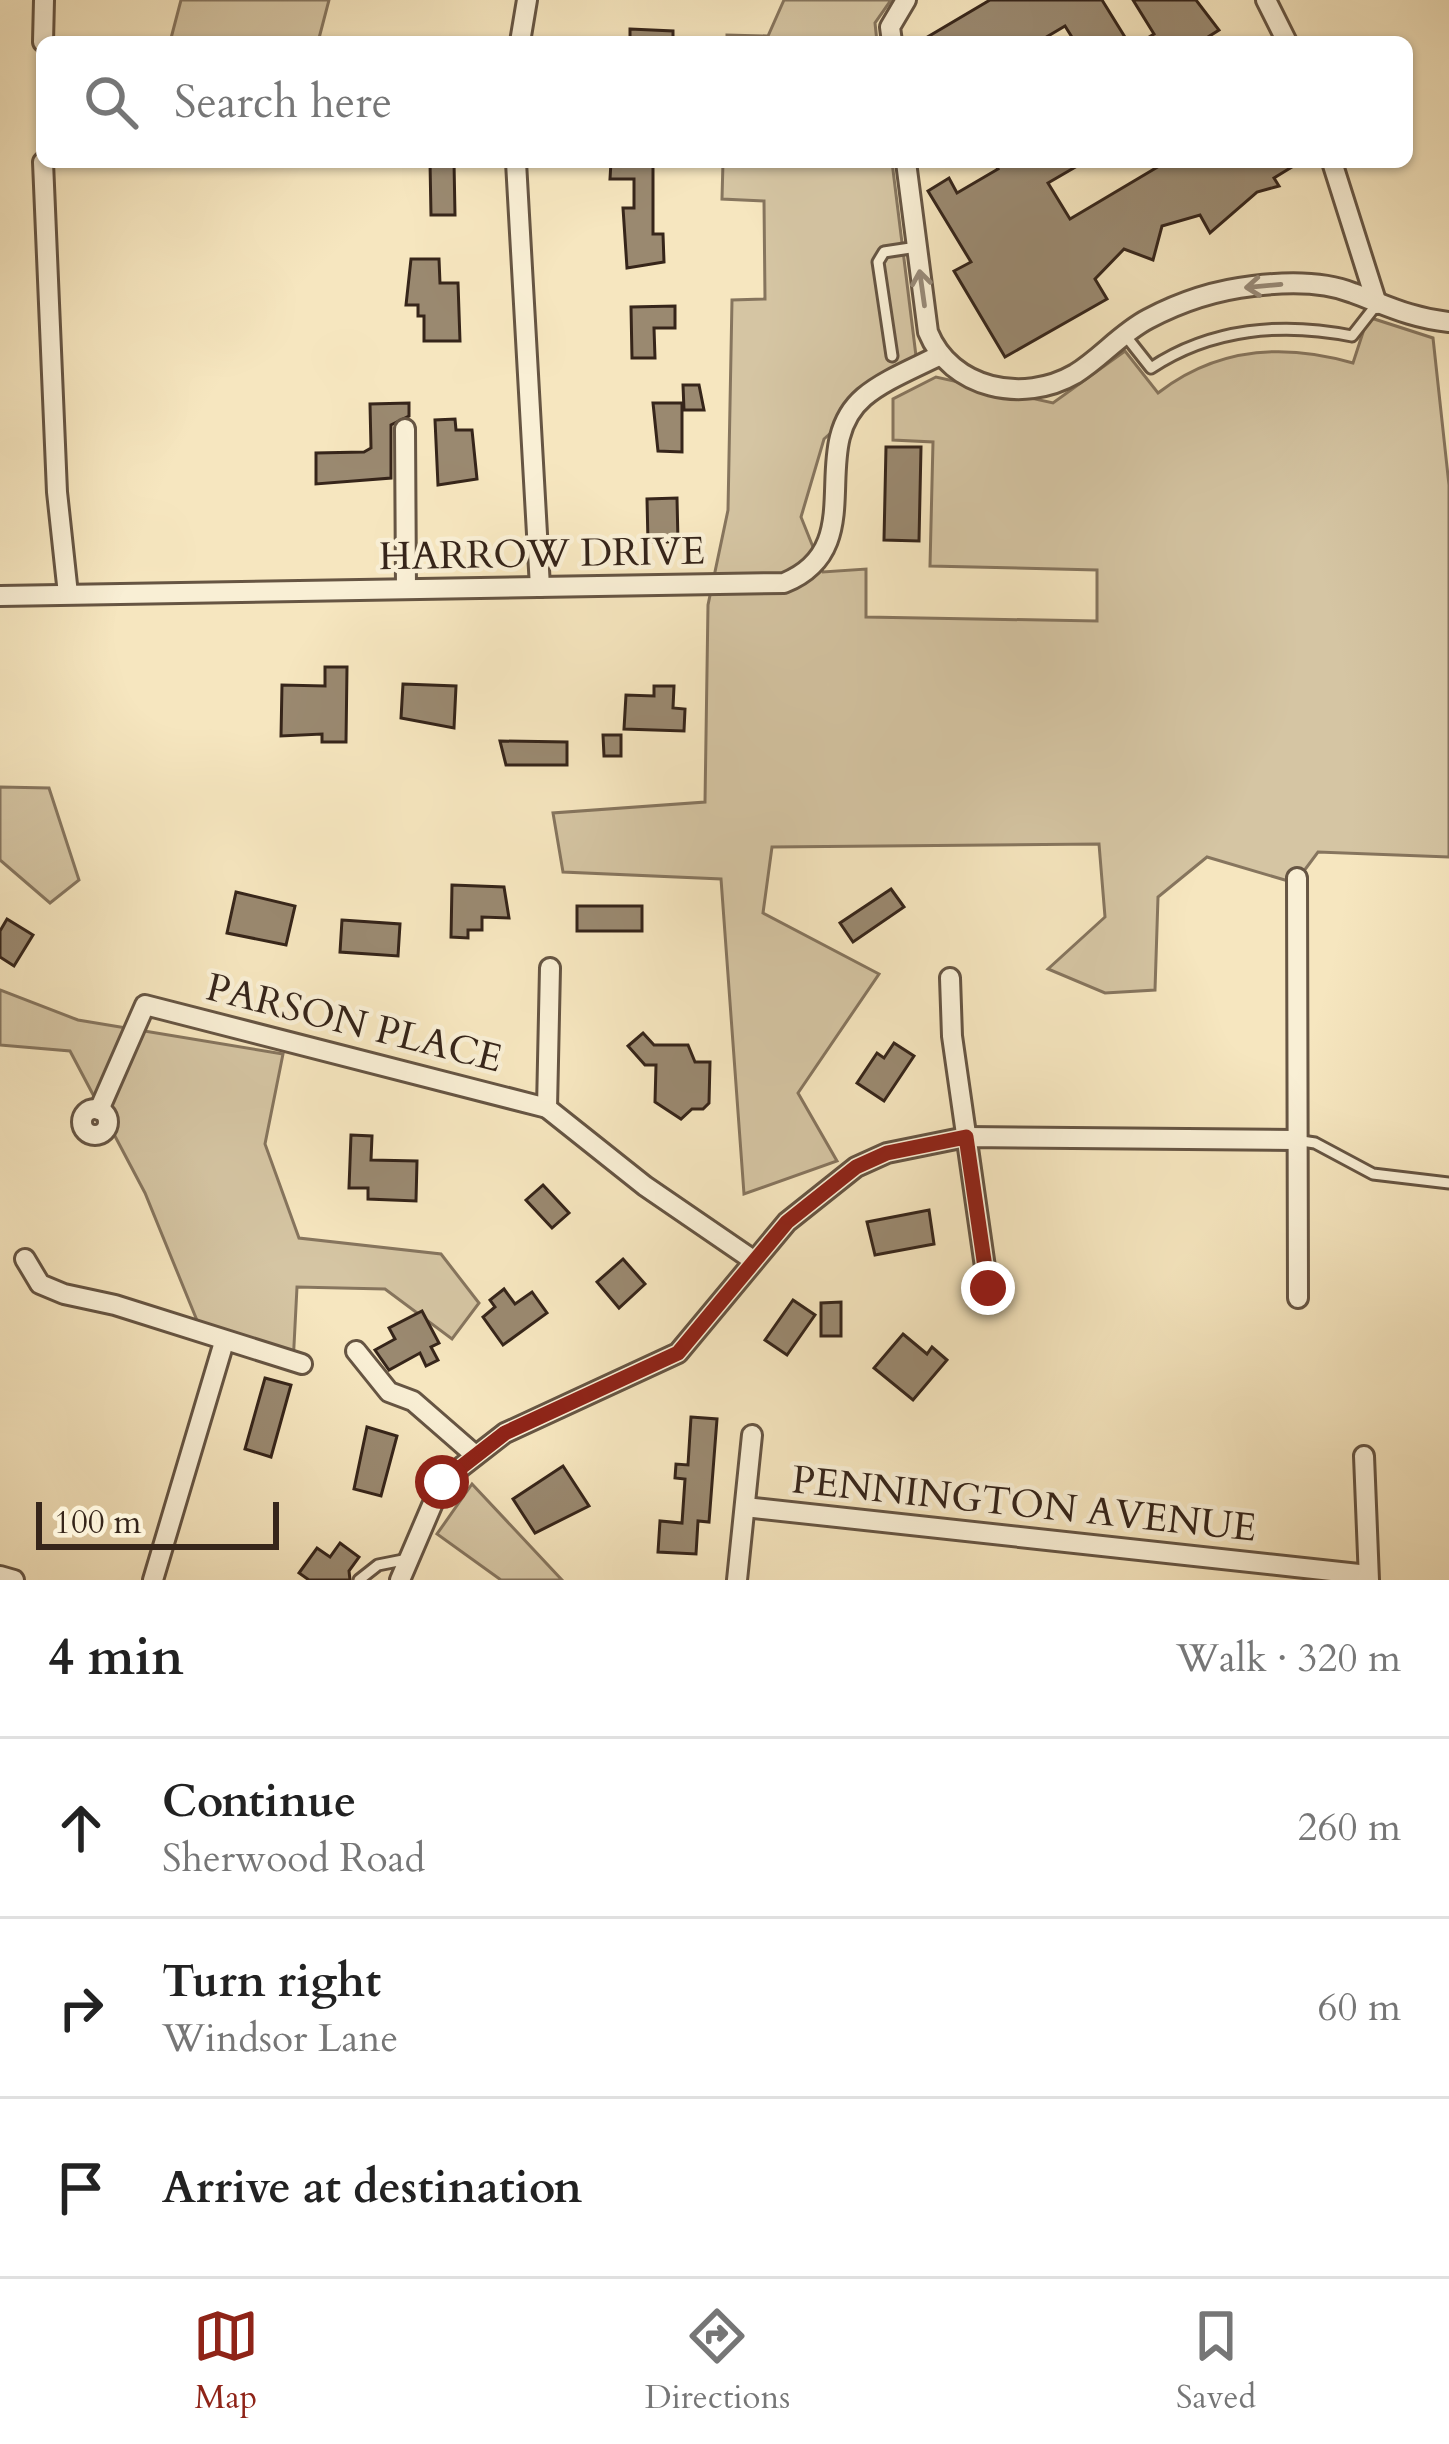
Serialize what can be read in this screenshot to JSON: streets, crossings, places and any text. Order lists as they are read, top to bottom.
{
  "streets": {
    "street": ["HARROW DRIVE", "PARSON PLACE", "PENNINGTON AVENUE"]
  },
  "scale_bar": "100 m",
  "page": {
    "search": "Search here",
    "scale": "100 m",
    "heading": ["4 min", "Walk · 320 m"],
    "list": [
      ["Continue", "Sherwood Road", "260 m"],
      ["Turn right", "Windsor Lane", "60 m"],
      "Arrive at destination"
    ],
    "nav": ["Map", "Directions", "Saved"]
  }
}
